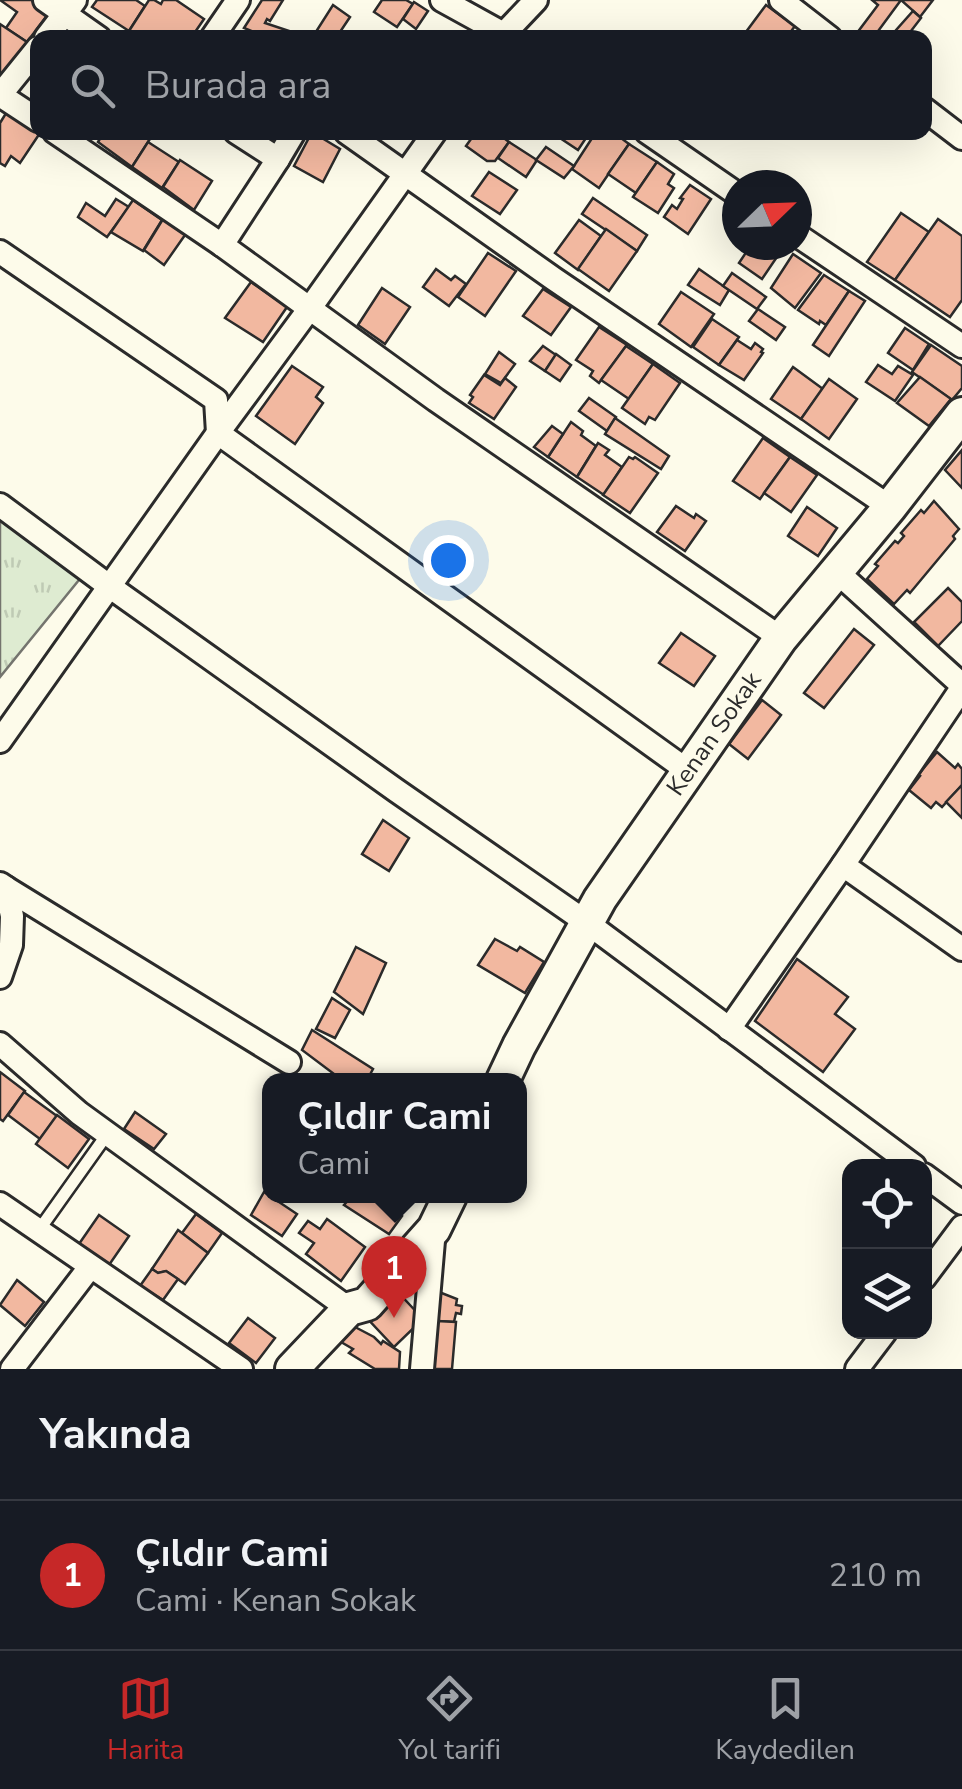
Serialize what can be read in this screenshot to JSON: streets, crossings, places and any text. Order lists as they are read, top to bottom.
{
  "streets": {
    "street": ["Kenan Sokak"]
  },
  "north": "top right",
  "page": {
    "search": "Burada ara",
    "popup": ["Çıldır Cami", "Cami"],
    "pins": "1",
    "heading": "Yakında",
    "list": [
      {
        "mark": "1",
        "name": "Çıldır Cami",
        "note": "Cami · Kenan Sokak",
        "value": "210 m"
      }
    ],
    "nav": ["Harita", "Yol tarifi", "Kaydedilen"]
  }
}
